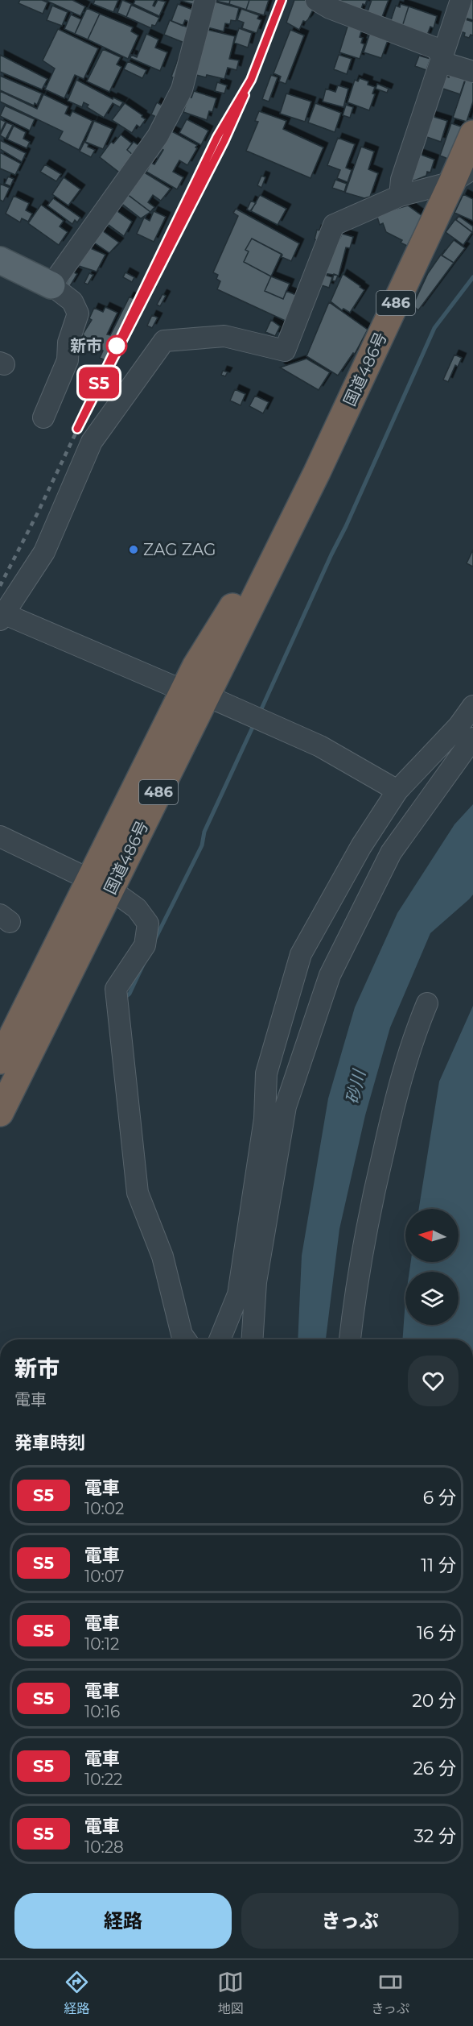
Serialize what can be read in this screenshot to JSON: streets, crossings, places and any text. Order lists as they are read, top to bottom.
{
  "streets": {
    "highway": ["486", "国道486号"]
  },
  "water": ["砂川"],
  "places": ["新市", "ZAG ZAG"],
  "north": "left",
  "page": {
    "on_map": "S5",
    "heading": [
      ["新市", "電車"],
      "発車時刻"
    ],
    "list": [
      {
        "mark": "S5",
        "name": "電車",
        "note": "10:02",
        "value": "6 分"
      },
      {
        "mark": "S5",
        "name": "電車",
        "note": "10:07",
        "value": "11 分"
      },
      {
        "mark": "S5",
        "name": "電車",
        "note": "10:12",
        "value": "16 分"
      },
      {
        "mark": "S5",
        "name": "電車",
        "note": "10:16",
        "value": "20 分"
      },
      {
        "mark": "S5",
        "name": "電車",
        "note": "10:22",
        "value": "26 分"
      },
      {
        "mark": "S5",
        "name": "電車",
        "note": "10:28",
        "value": "32 分"
      }
    ],
    "buttons": ["経路", "きっぷ"],
    "tabs": ["経路", "地図", "きっぷ"]
  }
}
